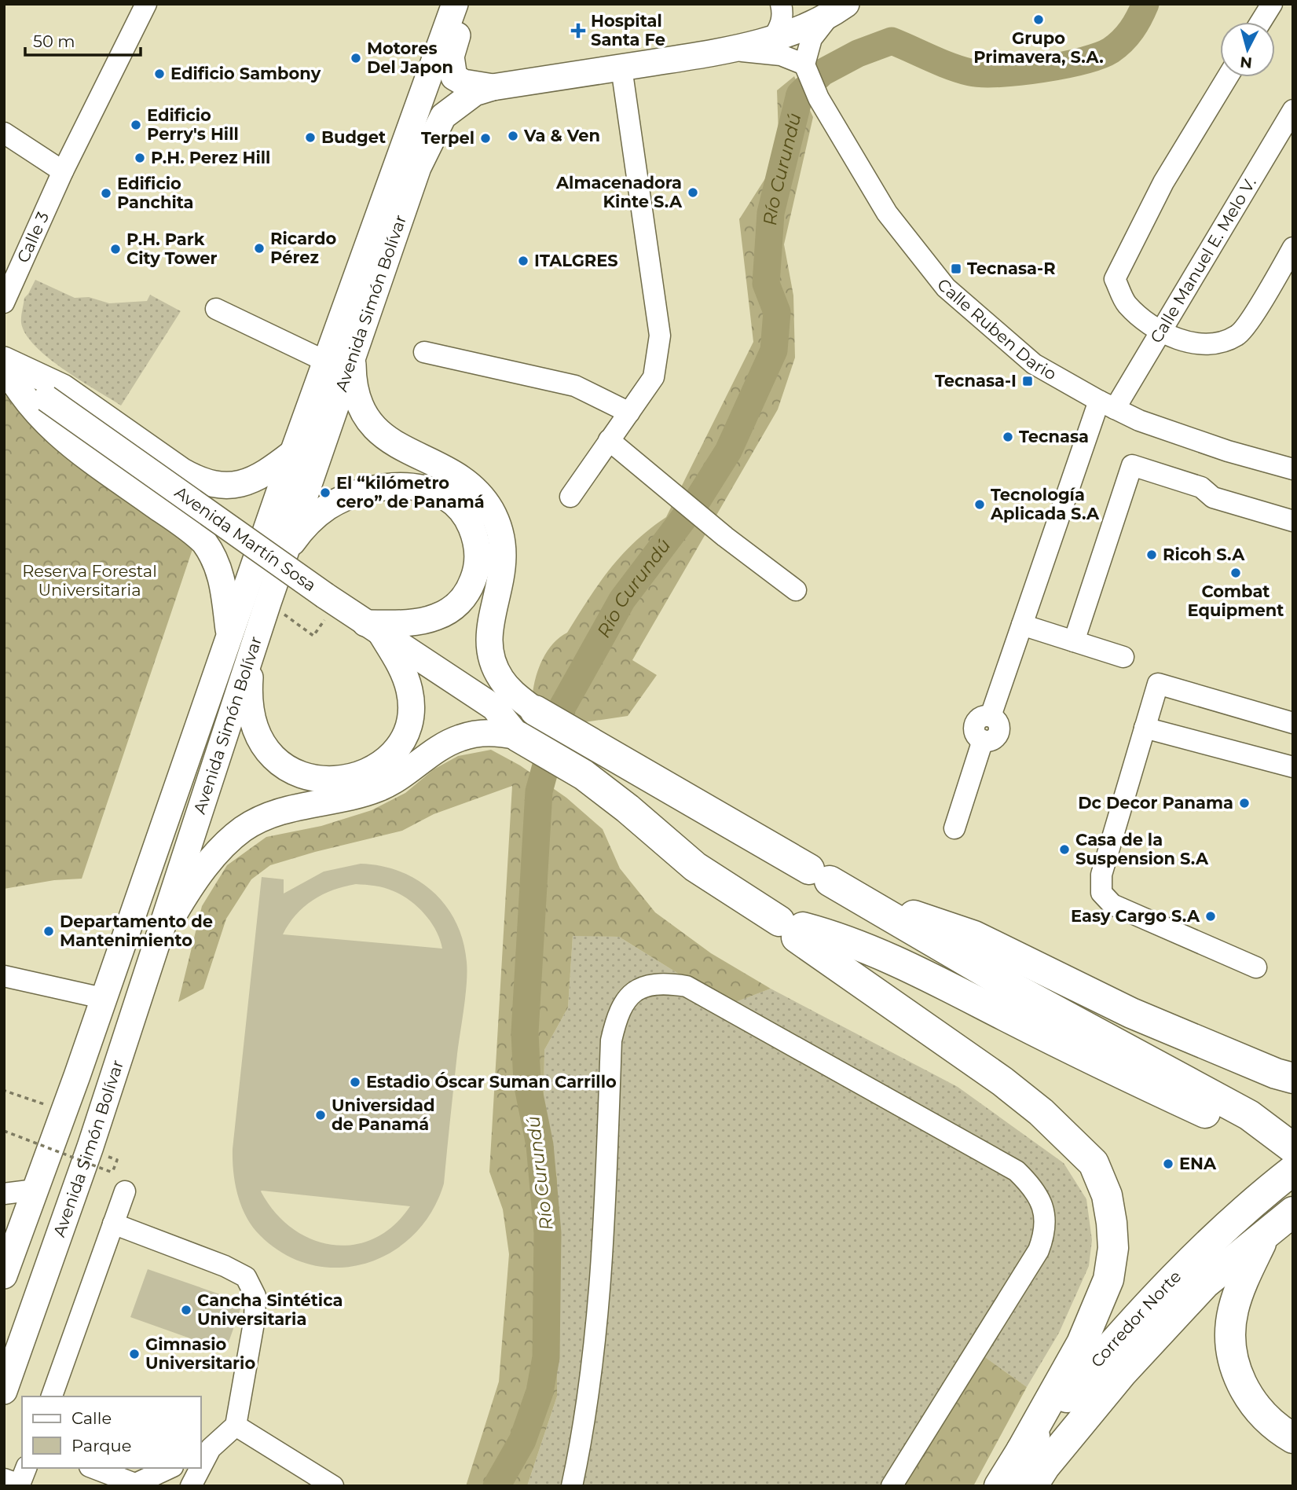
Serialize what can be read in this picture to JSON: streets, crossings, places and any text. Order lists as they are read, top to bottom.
{
  "streets": {
    "highway": ["Corredor Norte"],
    "main road": ["Avenida Simón Bolívar", "Avenida Martín Sosa"],
    "street": ["Calle 3", "Calle Manuel E. Melo V.", "Calle Ruben Dario"]
  },
  "crossings": [
    ["Calle Manuel E. Melo V.", "Calle Ruben Dario"]
  ],
  "water": ["Río Curundú"],
  "parks": ["Reserva Forestal Universitaria"],
  "places": {
    "other": [
      "Grupo Primavera, S.A.",
      "Motores Del Japon",
      "Edificio Sambony",
      "Edificio Perry's Hill",
      "Va & Ven",
      "Budget",
      "Terpel",
      "P.H. Perez Hill",
      "Almacenadora Kinte S.A",
      "Edificio Panchita",
      "Ricardo Pérez",
      "P.H. Park City Tower",
      "ITALGRES",
      "Tecnasa",
      "El “kilómetro cero” de Panamá",
      "Tecnología Aplicada S.A",
      "Ricoh S.A",
      "Combat Equipment",
      "Dc Decor Panama",
      "Casa de la Suspension S.A",
      "Easy Cargo S.A",
      "Departamento de Mantenimiento",
      "Estadio Óscar Suman Carrillo",
      "Universidad de Panamá",
      "ENA",
      "Cancha Sintética Universitaria",
      "Gimnasio Universitario"
    ],
    "health": ["Hospital Santa Fe"],
    "transit": ["Tecnasa-R", "Tecnasa-I"]
  },
  "legend": ["Calle", "Parque"],
  "scale_bar": "50 m",
  "north": "bottom"
}
